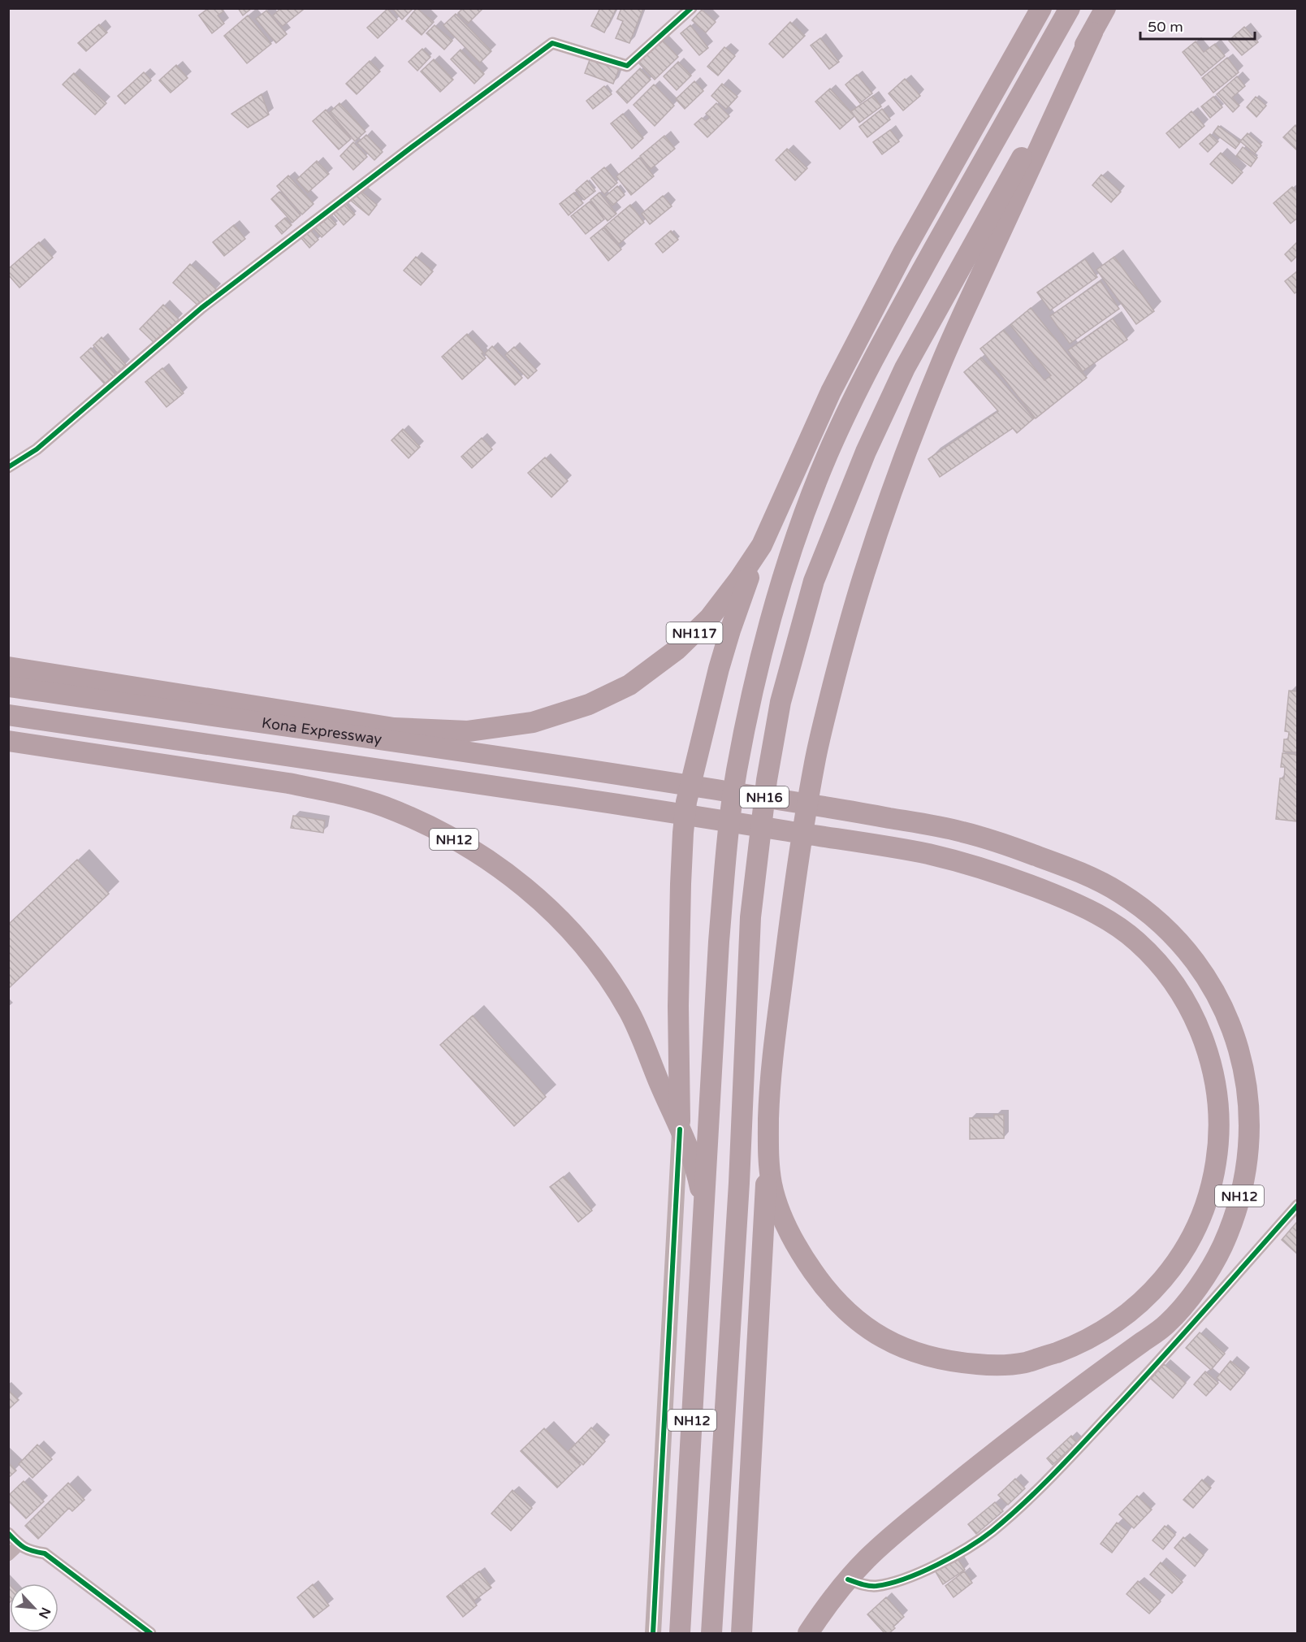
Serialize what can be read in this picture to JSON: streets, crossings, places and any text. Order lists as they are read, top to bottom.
{
  "streets": {
    "highway": [
      "NH117",
      "Kona Expressway",
      "NH16",
      "NH12"
    ]
  },
  "crossings": [
    ["Kona Expressway", "NH12"],
    ["NH16", "NH12"]
  ],
  "scale_bar": "50 m",
  "north": "bottom right"
}
